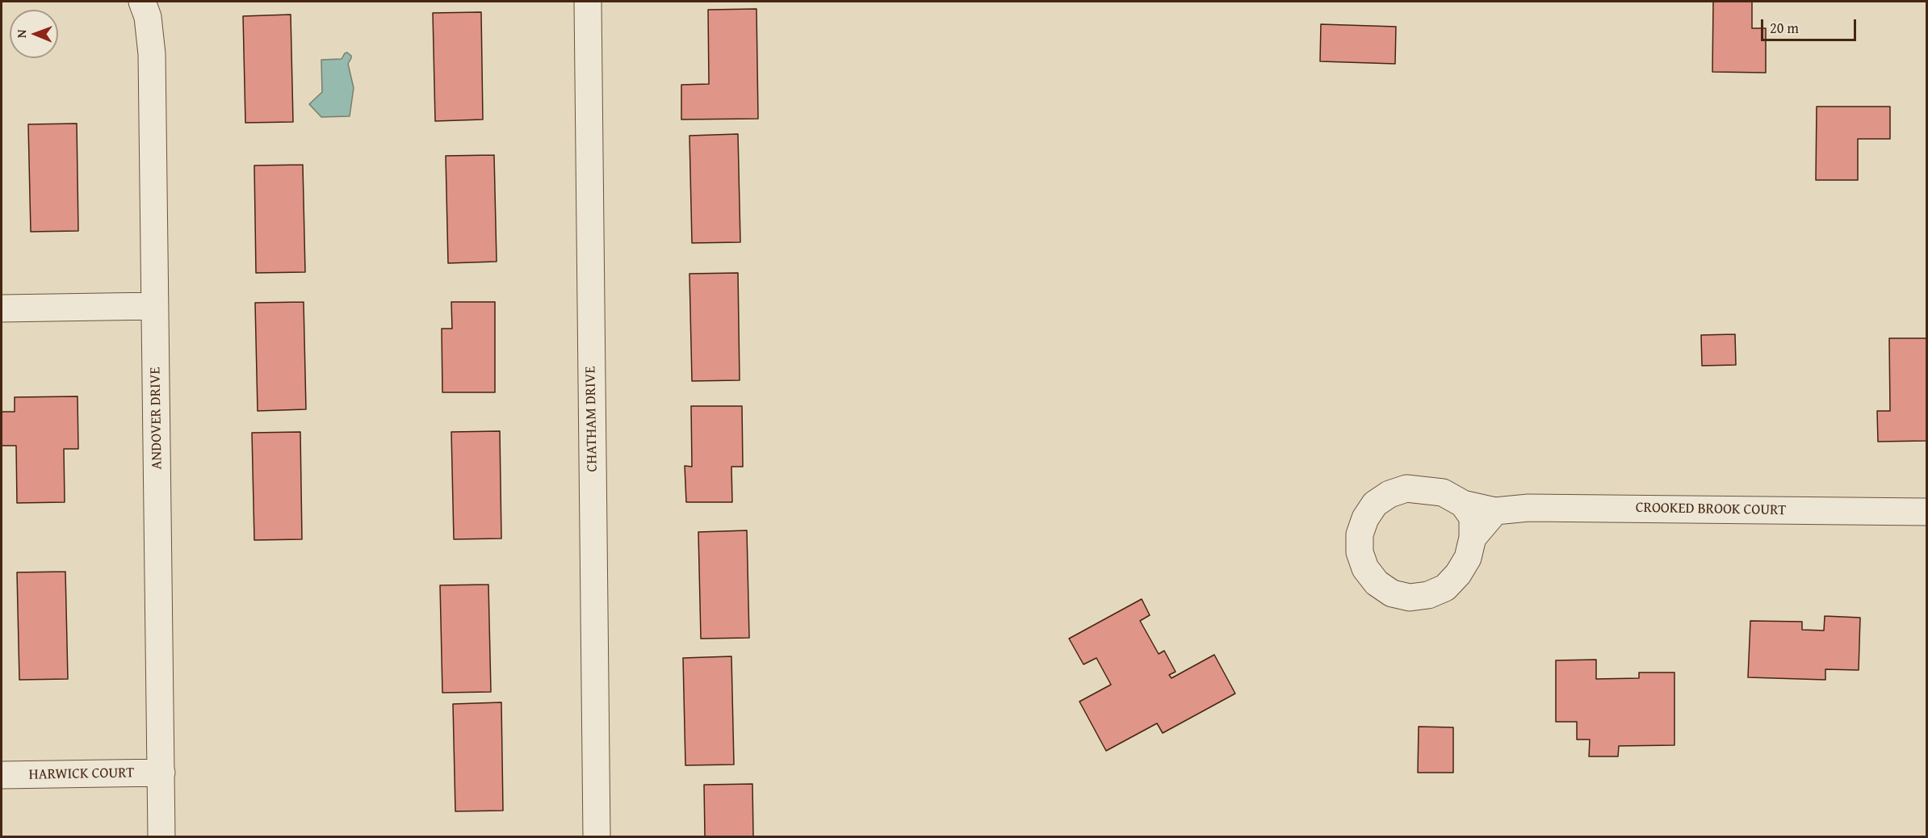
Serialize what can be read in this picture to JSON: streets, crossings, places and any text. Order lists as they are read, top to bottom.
{
  "streets": {
    "street": [
      "ANDOVER DRIVE",
      "CHATHAM DRIVE",
      "CROOKED BROOK COURT",
      "HARWICK COURT"
    ]
  },
  "crossings": [
    ["ANDOVER DRIVE", "HARWICK COURT"]
  ],
  "scale_bar": "20 m",
  "north": "left"
}
